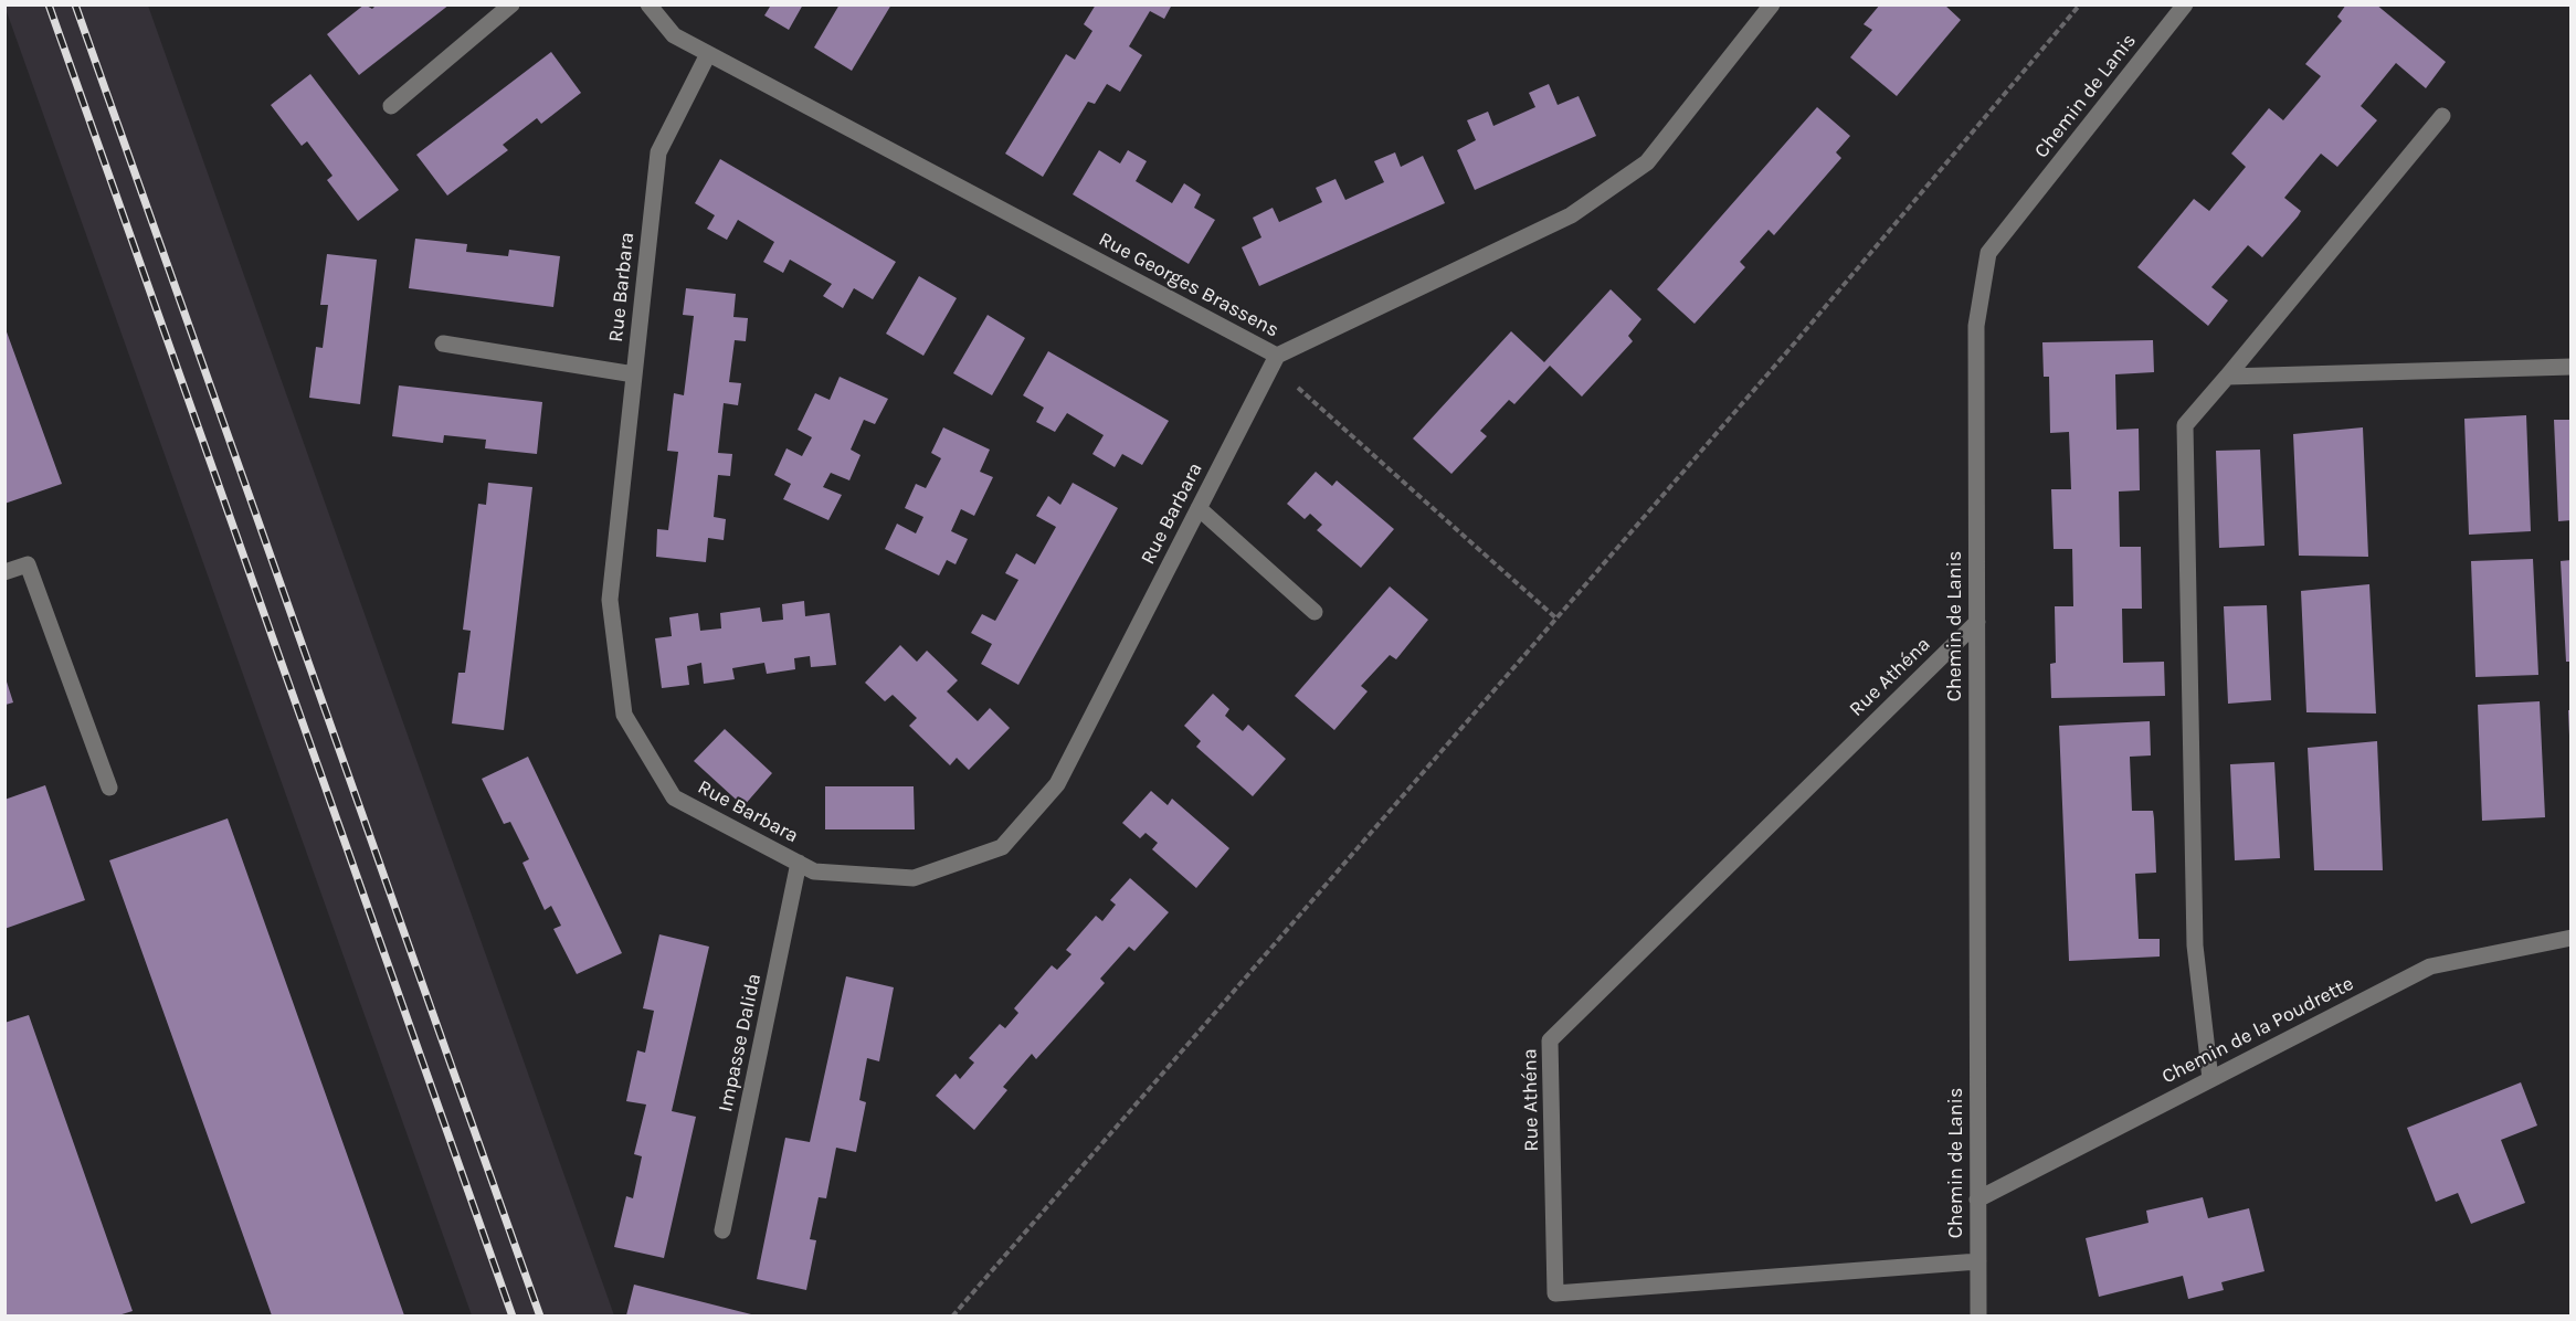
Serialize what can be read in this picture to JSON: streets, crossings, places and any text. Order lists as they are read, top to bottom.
{
  "streets": {
    "street": [
      "Chemin de Lanis",
      "Rue Georges Brassens",
      "Rue Barbara",
      "Rue Athéna",
      "Chemin de la Poudrette",
      "Impasse Dalida"
    ]
  },
  "crossings": [
    ["Chemin de Lanis", "Rue Athéna"],
    ["Chemin de Lanis", "Chemin de la Poudrette"],
    ["Rue Georges Brassens", "Rue Barbara"],
    ["Rue Barbara", "Impasse Dalida"]
  ]
}
